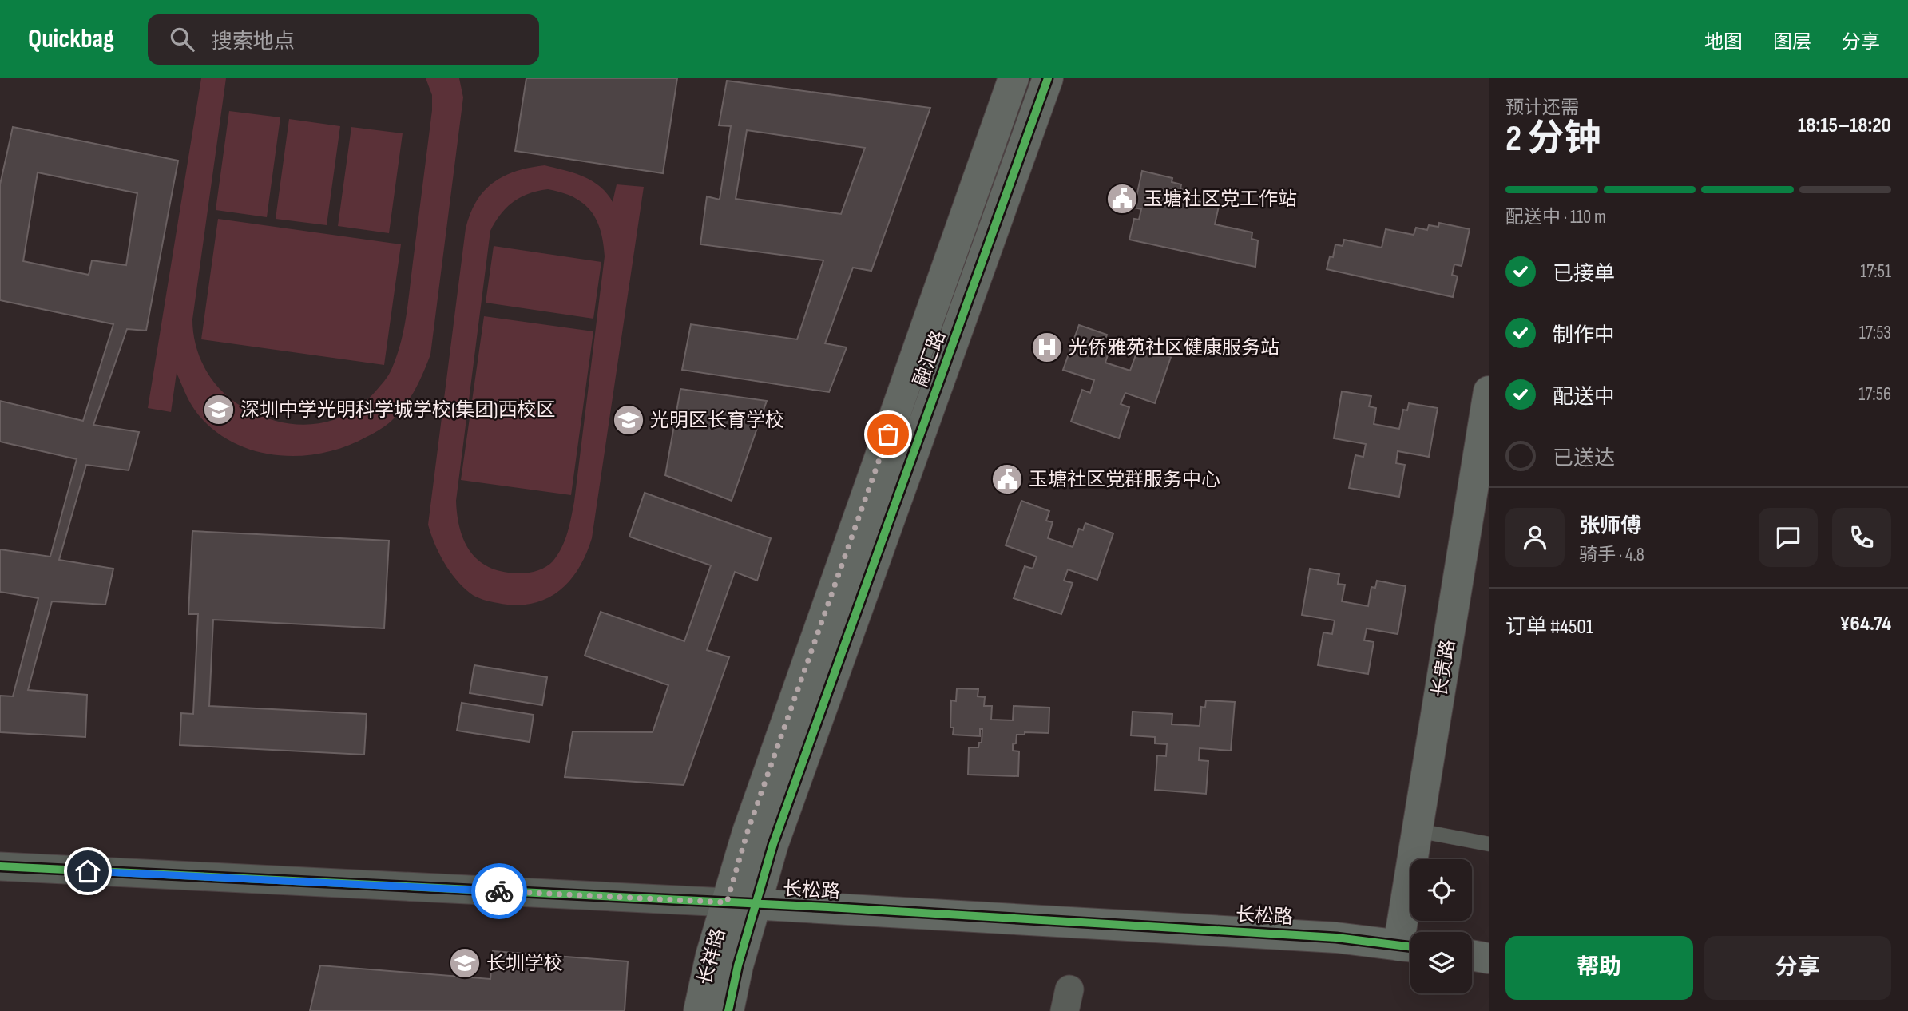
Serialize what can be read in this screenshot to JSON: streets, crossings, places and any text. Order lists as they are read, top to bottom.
{
  "streets": {
    "street": [
      "融汇路",
      "长贵路",
      "长松路",
      "长祥路"
    ]
  },
  "crossings": [
    ["融汇路", "长松路"],
    ["融汇路", "长祥路"],
    ["长贵路", "长松路"],
    ["长松路", "长祥路"]
  ],
  "places": {
    "public building": ["玉塘社区党工作站", "玉塘社区党群服务中心"],
    "hospital": ["光侨雅苑社区健康服务站"],
    "school or university": ["深圳中学光明科学城学校(集团)西校区", "光明区长育学校", "长圳学校"]
  },
  "page": {
    "header": "Quickbag",
    "search": "搜索地点",
    "nav": ["地图", "图层", "分享"],
    "heading": ["2 分钟", "预计还需", "18:15–18:20"],
    "panel": [
      "张师傅",
      "骑手 · 4.8",
      "订单 #4501",
      "¥64.74"
    ],
    "bar": "配送中 · 110 m",
    "list": [
      ["已接单", "17:51"],
      ["制作中", "17:53"],
      ["配送中", "17:56"],
      "已送达"
    ],
    "buttons": ["帮助", "分享"]
  }
}
